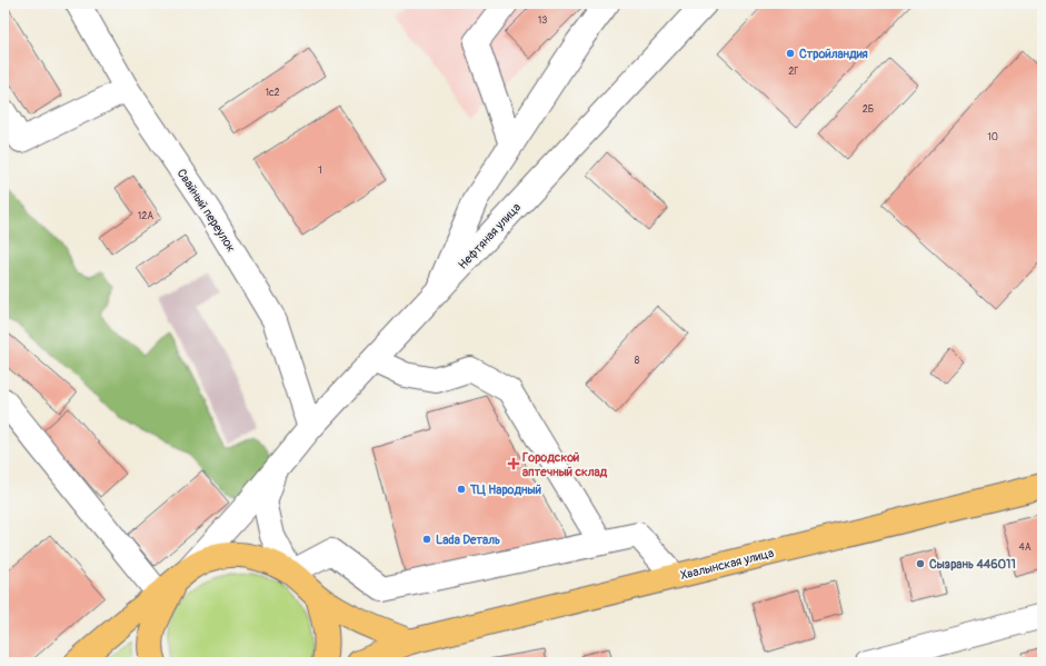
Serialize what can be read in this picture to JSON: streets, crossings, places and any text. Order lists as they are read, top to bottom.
{
  "streets": {
    "main road": ["Хвалынская улица"],
    "street": ["Свайный переулок", "Нефтяная улица"]
  },
  "crossings": [
    ["Свайный переулок", "Нефтяная улица"]
  ],
  "places": {
    "other": [
      "Стройландия",
      "ТЦ Народный",
      "Lada Dеталь",
      "Сызрань 446011"
    ],
    "health": ["Городской аптечный склад"]
  },
  "house_numbers": [
    "13",
    "2Г",
    "1с2",
    "2Б",
    "10",
    "1",
    "12А",
    "8",
    "4А"
  ]
}
